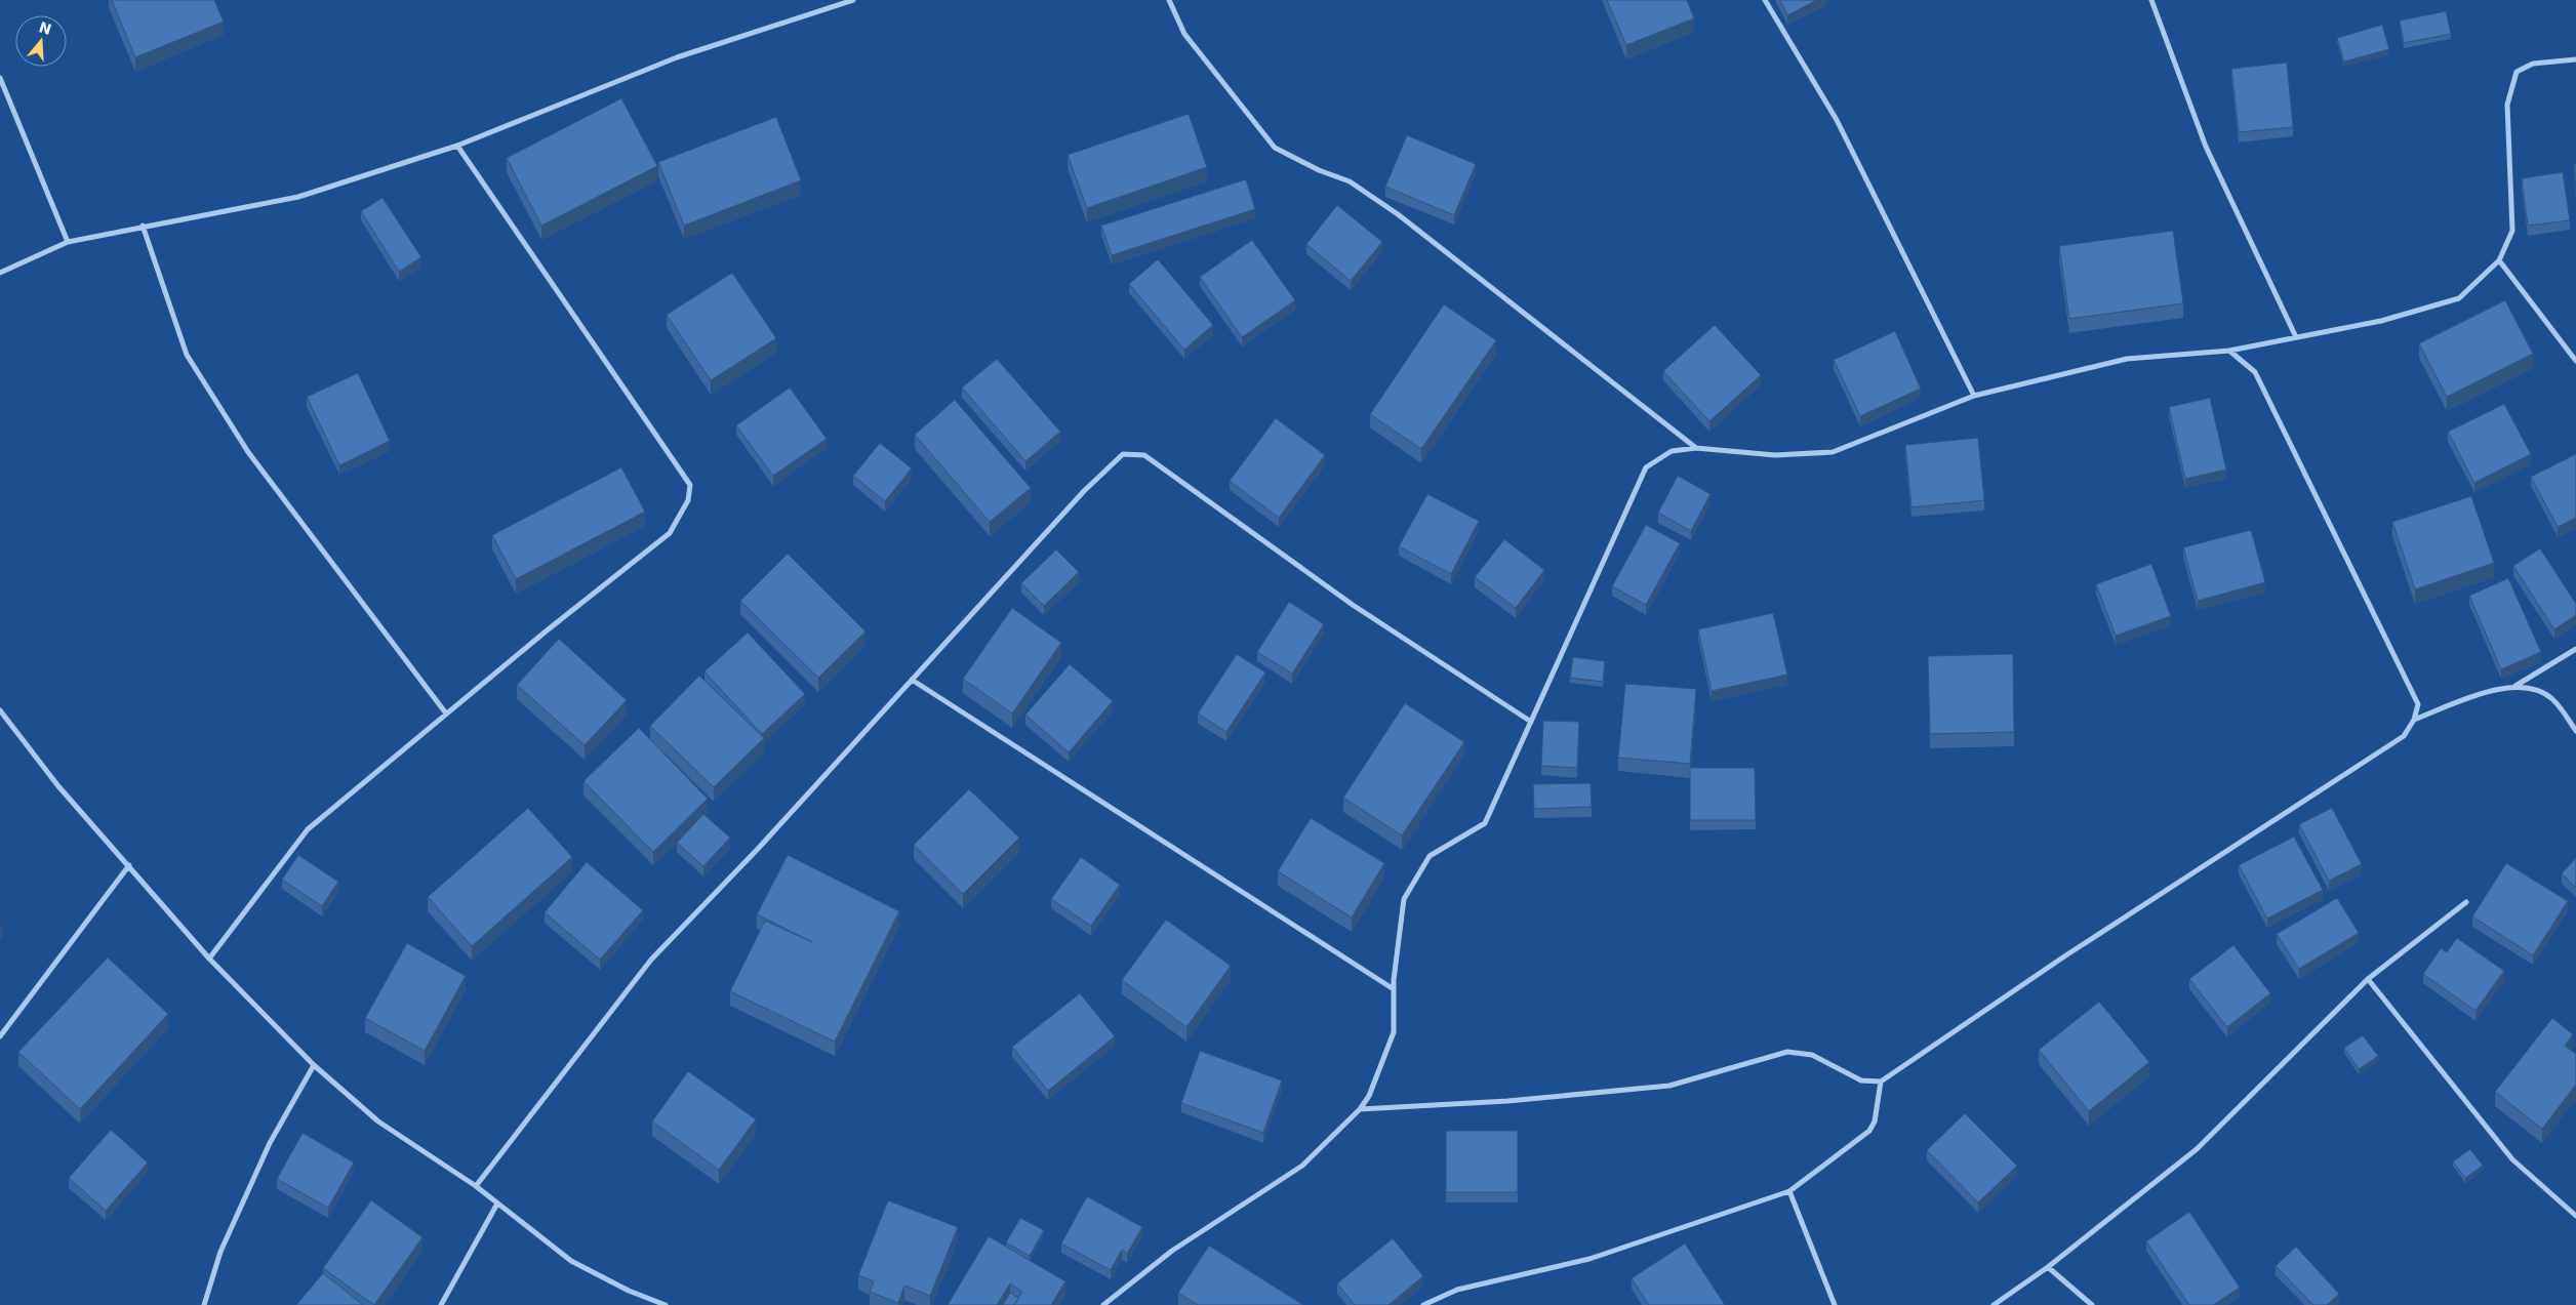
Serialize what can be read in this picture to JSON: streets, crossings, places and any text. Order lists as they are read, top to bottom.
{
  "north": "top"
}
